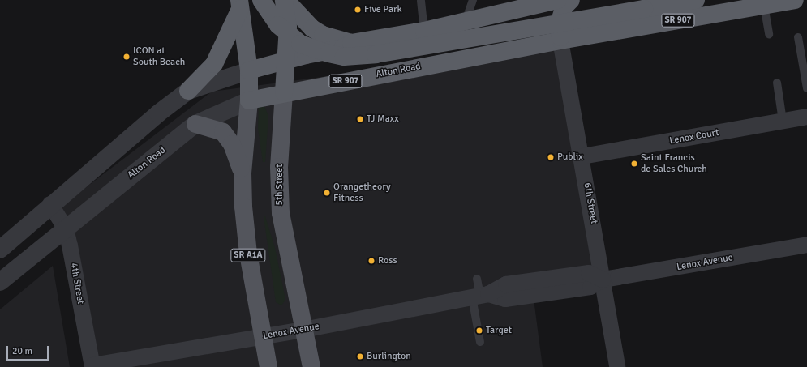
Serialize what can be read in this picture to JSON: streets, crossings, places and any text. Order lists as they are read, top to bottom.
{
  "streets": {
    "highway": [
      "SR 907",
      "Alton Road",
      "5th Street",
      "SR A1A"
    ],
    "street": [
      "Lenox Court",
      "6th Street",
      "Lenox Avenue",
      "4th Street"
    ]
  },
  "crossings": [
    ["Alton Road", "5th Street"],
    ["Alton Road", "6th Street"],
    ["Alton Road", "SR A1A"],
    ["Alton Road", "4th Street"],
    ["Lenox Court", "6th Street"],
    ["5th Street", "Lenox Avenue"],
    ["6th Street", "Lenox Avenue"],
    ["SR A1A", "Lenox Avenue"],
    ["Lenox Avenue", "4th Street"]
  ],
  "places": [
    "Five Park",
    "ICON at South Beach",
    "TJ Maxx",
    "Publix",
    "Saint Francis de Sales Church",
    "Orangetheory Fitness",
    "Ross",
    "Target",
    "Burlington"
  ],
  "scale_bar": "20 m"
}
